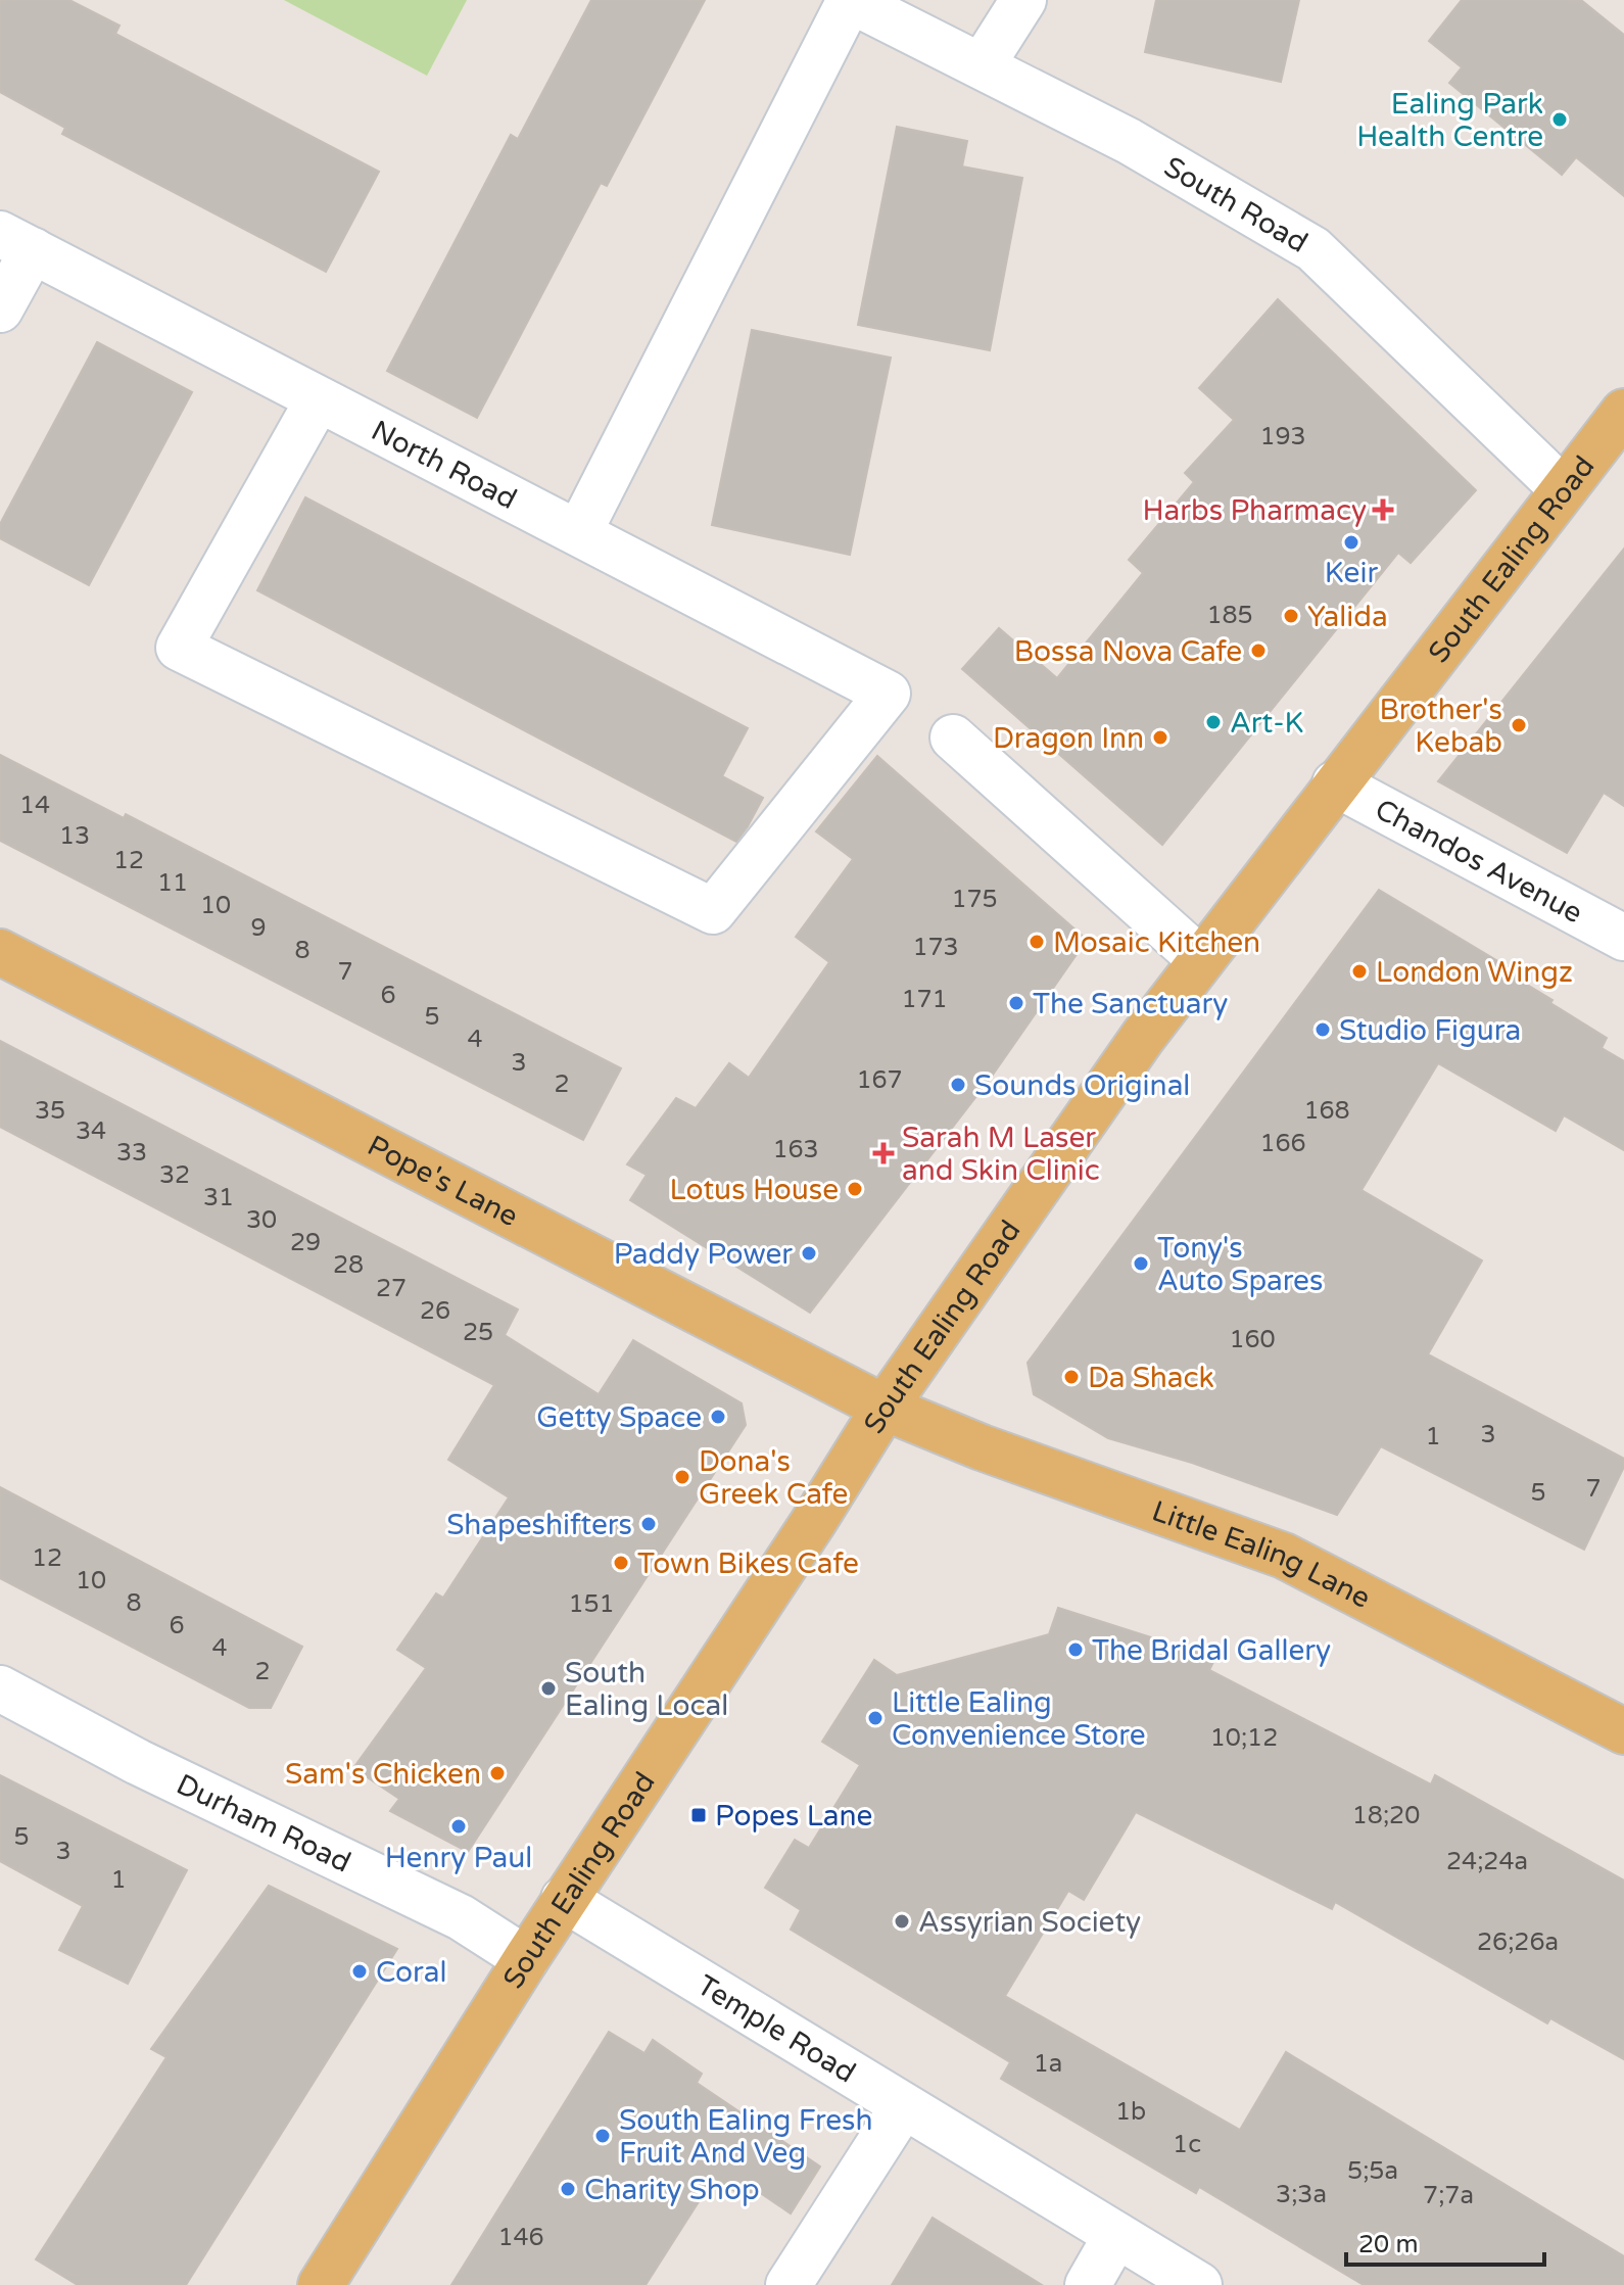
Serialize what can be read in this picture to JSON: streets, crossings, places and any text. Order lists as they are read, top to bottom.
{
  "streets": {
    "main road": ["South Ealing Road", "Pope's Lane", "Little Ealing Lane"],
    "street": [
      "South Road",
      "North Road",
      "Chandos Avenue",
      "Durham Road",
      "Temple Road"
    ]
  },
  "crossings": [
    ["South Road", "South Ealing Road"],
    ["South Ealing Road", "Chandos Avenue"],
    ["South Ealing Road", "Pope's Lane"],
    ["South Ealing Road", "Little Ealing Lane"],
    ["South Ealing Road", "Durham Road"],
    ["South Ealing Road", "Temple Road"],
    ["Pope's Lane", "Little Ealing Lane"]
  ],
  "places": {
    "other": [
      "Ealing Park Health Centre",
      "Keir",
      "Yalida",
      "Bossa Nova Cafe",
      "Art-K",
      "Brother's Kebab",
      "Dragon Inn",
      "Mosaic Kitchen",
      "London Wingz",
      "The Sanctuary",
      "Studio Figura",
      "Sounds Original",
      "Lotus House",
      "Paddy Power",
      "Tony's Auto Spares",
      "Da Shack",
      "Getty Space",
      "Dona's Greek Cafe",
      "Shapeshifters",
      "Town Bikes Cafe",
      "The Bridal Gallery",
      "South Ealing Local",
      "Little Ealing Convenience Store",
      "Sam's Chicken",
      "Henry Paul",
      "Assyrian Society",
      "Coral",
      "South Ealing Fresh Fruit And Veg",
      "Charity Shop"
    ],
    "health": ["Harbs Pharmacy", "Sarah M Laser and Skin Clinic"],
    "transit": ["Popes Lane"]
  },
  "house_numbers": [
    "193",
    "185",
    "14",
    "13",
    "12",
    "11",
    "175",
    "10",
    "9",
    "173",
    "8",
    "7",
    "6",
    "171",
    "5",
    "4",
    "3",
    "167",
    "2",
    "35",
    "168",
    "34",
    "166",
    "163",
    "33",
    "32",
    "31",
    "30",
    "29",
    "28",
    "27",
    "26",
    "25",
    "160",
    "3",
    "1",
    "7",
    "5",
    "12",
    "10",
    "8",
    "151",
    "6",
    "4",
    "2",
    "10;12",
    "18;20",
    "5",
    "3",
    "24;24a",
    "1",
    "26;26a",
    "1a",
    "1b",
    "1c",
    "5;5a",
    "3;3a",
    "7;7a",
    "146"
  ],
  "scale_bar": "20 m"
}
